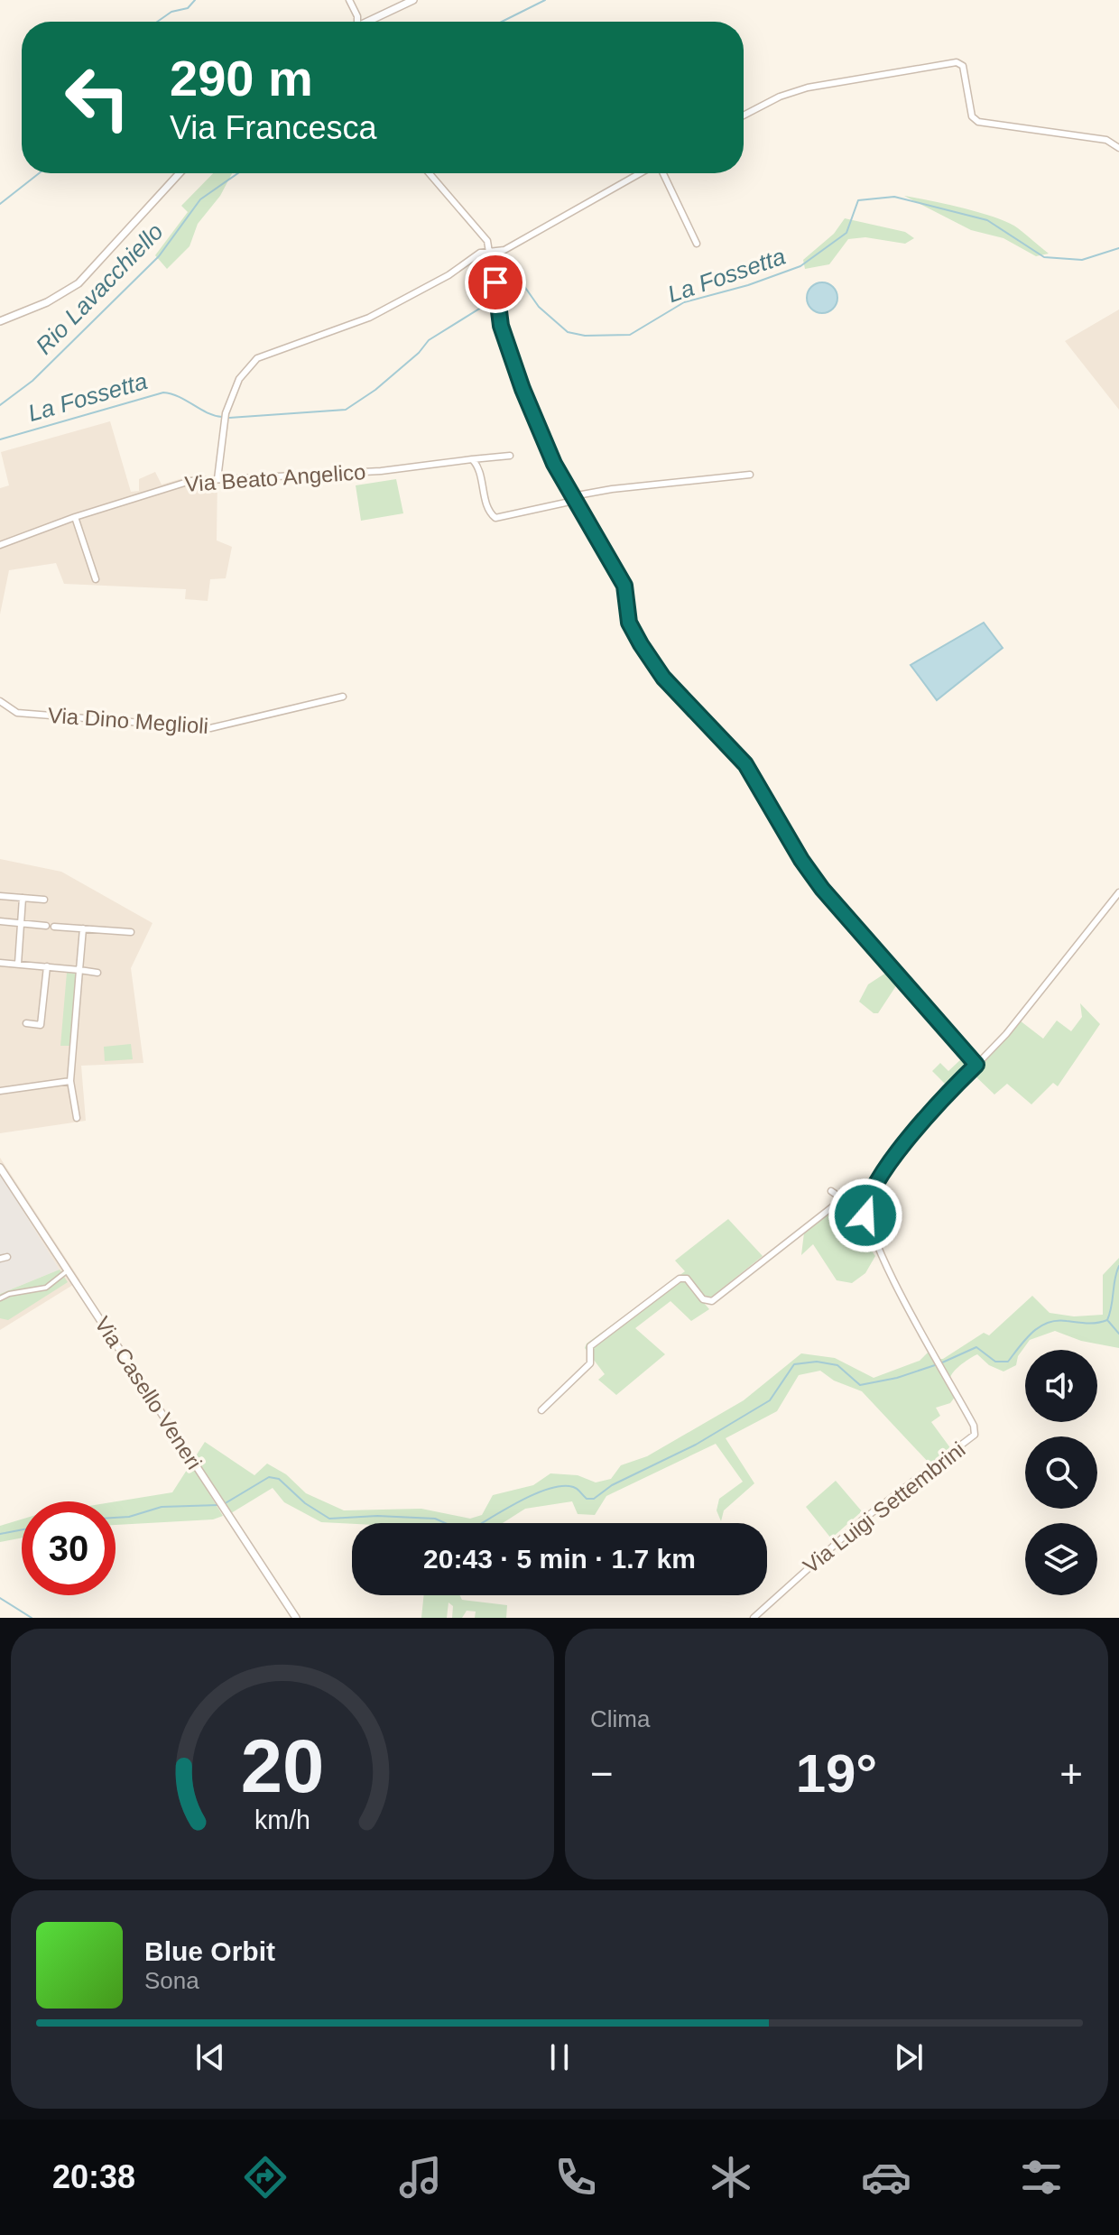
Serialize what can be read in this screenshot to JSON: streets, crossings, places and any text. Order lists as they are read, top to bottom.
{
  "streets": {
    "street": [
      "Via Beato Angelico",
      "Via Dino Meglioli",
      "Via Casello Veneri",
      "Via Luigi Settembrini"
    ]
  },
  "water": ["La Fossetta", "Rio Lavacchiello"],
  "page": {
    "turn": ["290 m", "Via Francesca"],
    "limit": "30",
    "trip": "20:43 · 5 min · 1.7 km",
    "tile": "Clima",
    "heat": ["−", "19°", "+"],
    "song": ["Blue Orbit", "Sona"],
    "tabs": "20:38",
    "gauge": ["20", "km/h"]
  }
}
